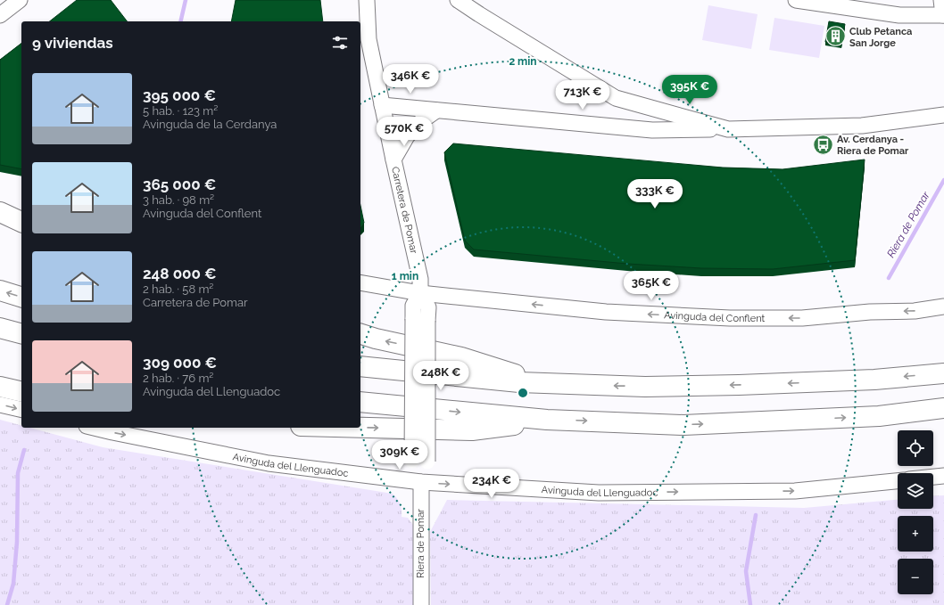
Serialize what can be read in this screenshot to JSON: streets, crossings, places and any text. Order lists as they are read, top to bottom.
{
  "streets": {
    "street": [
      "Carretera de Pomar",
      "Avinguda del Conflent",
      "Avinguda del Llenguadoc",
      "Riera de Pomar"
    ]
  },
  "crossings": [
    ["Carretera de Pomar", "Avinguda del Conflent"],
    ["Carretera de Pomar", "Avinguda del Llenguadoc"],
    ["Carretera de Pomar", "Riera de Pomar"],
    ["Avinguda del Llenguadoc", "Riera de Pomar"]
  ],
  "one_way": ["Avinguda del Conflent", "Avinguda del Llenguadoc"],
  "water": ["Riera de Pomar"],
  "places": {
    "building": ["Club Petanca San Jorge"],
    "bus stop": ["Av. Cerdanya - Riera de Pomar"]
  },
  "page": {
    "heading": "9 viviendas",
    "price": [
      "346K €",
      "395K €",
      "713K €",
      "570K €",
      "333K €",
      "365K €",
      "248K €",
      "309K €",
      "234K €"
    ],
    "list": [
      {
        "name": "395 000 €",
        "note": "5 hab. · 123 m² · Avinguda de la Cerdanya"
      },
      {
        "name": "365 000 €",
        "note": "3 hab. · 98 m² · Avinguda del Conflent"
      },
      {
        "name": "248 000 €",
        "note": "2 hab. · 58 m² · Carretera de Pomar"
      },
      {
        "name": "309 000 €",
        "note": "2 hab. · 76 m² · Avinguda del Llenguadoc"
      }
    ],
    "map_buttons": ["+", "−"]
  },
  "rings": ["2 min", "1 min"]
}
